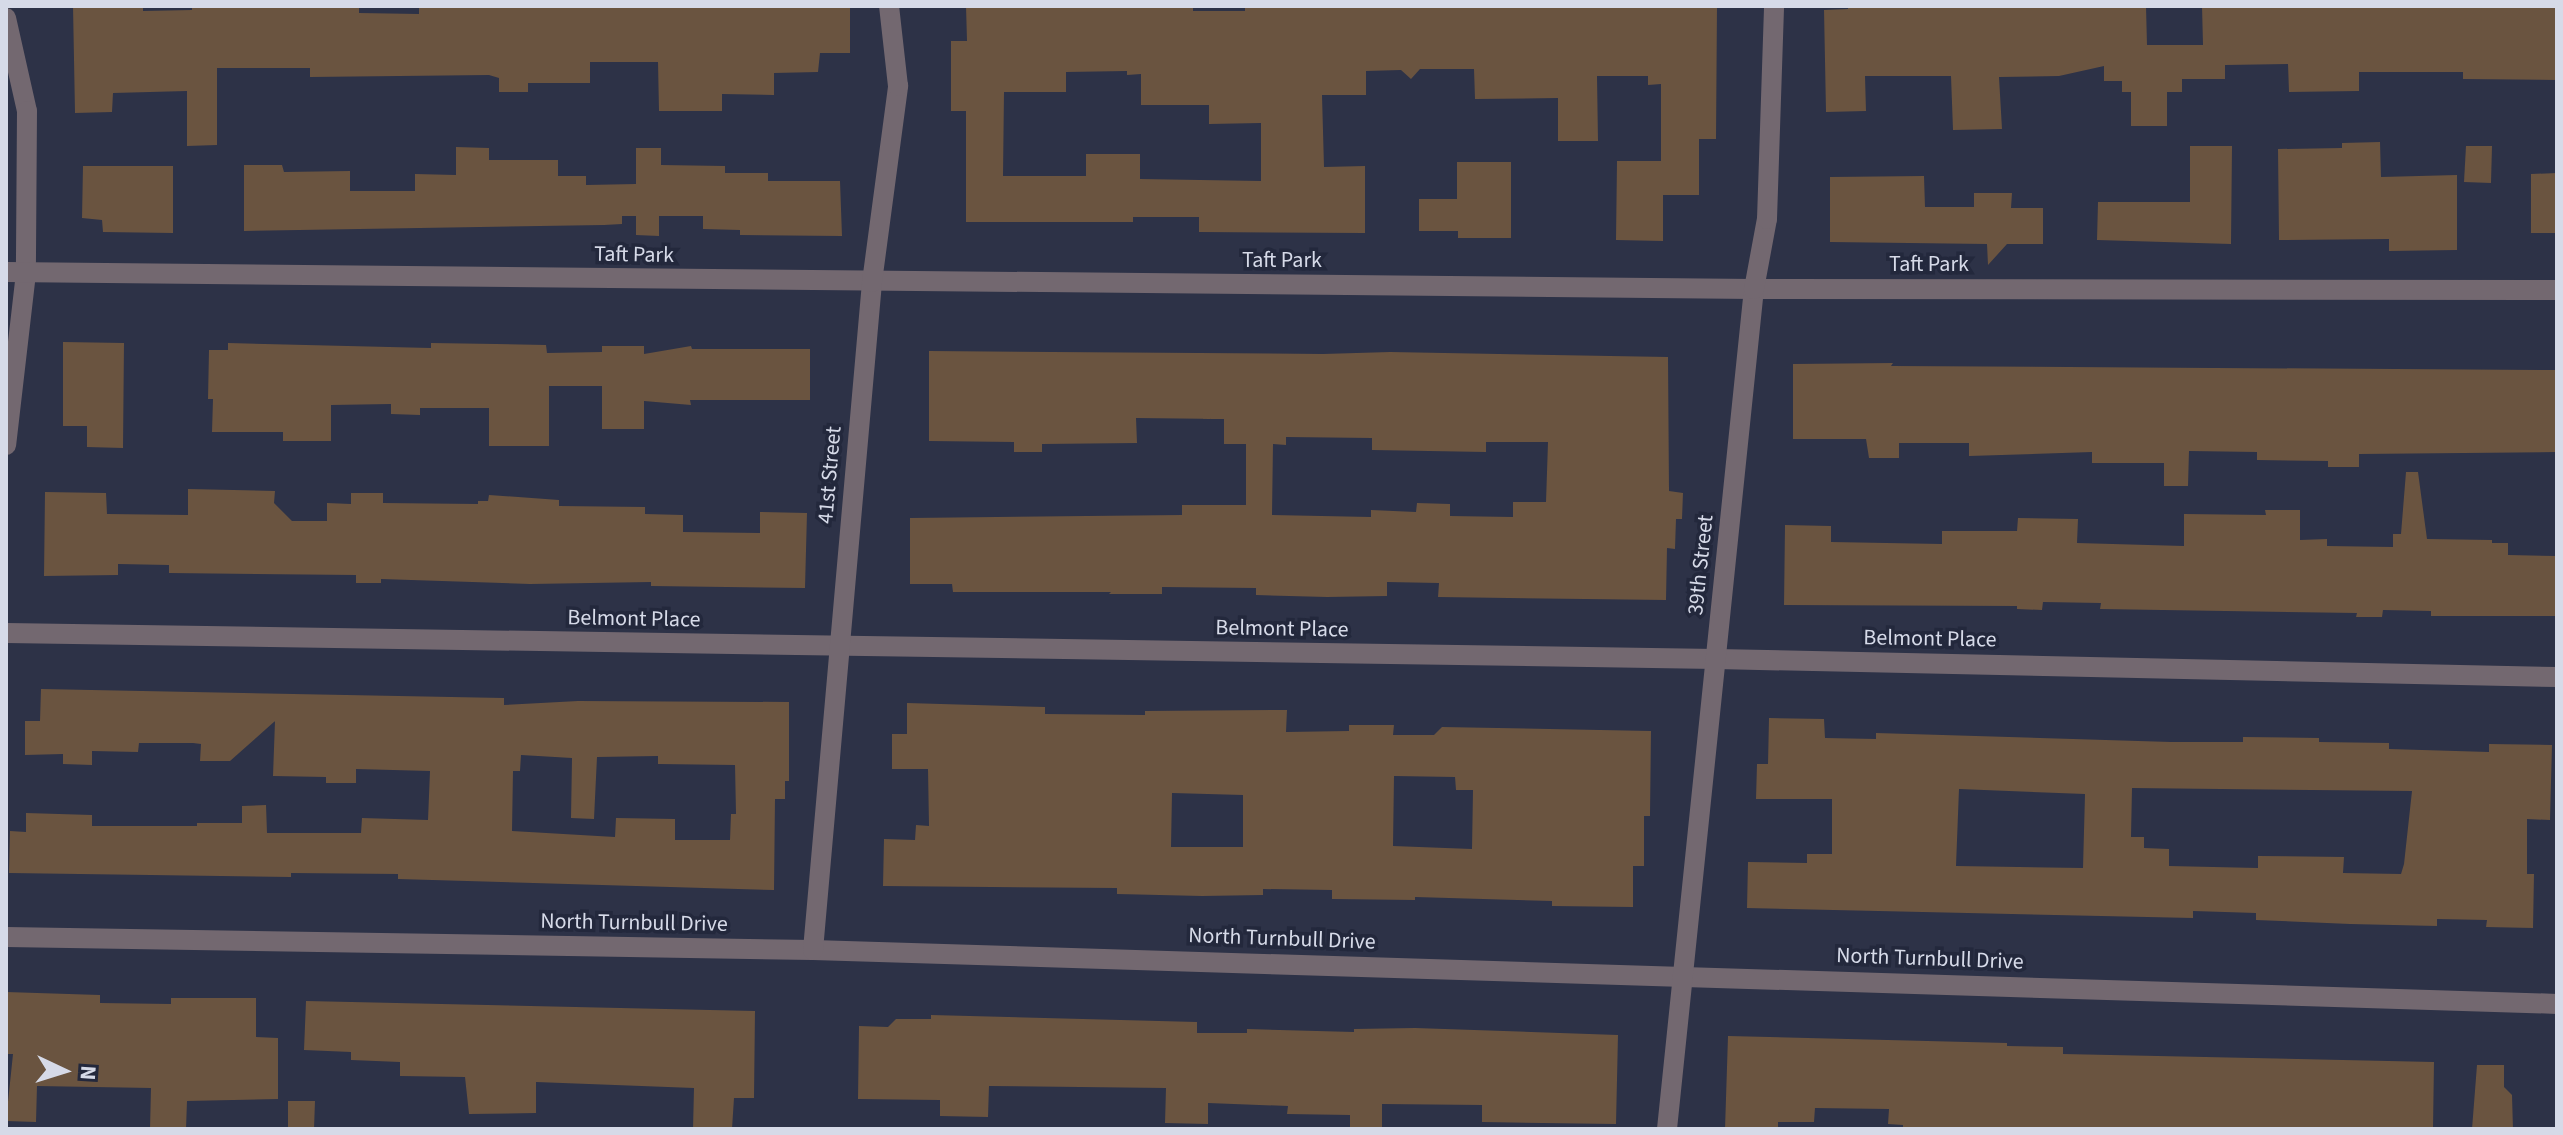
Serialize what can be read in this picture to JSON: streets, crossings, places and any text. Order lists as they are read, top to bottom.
{
  "streets": {
    "street": [
      "Taft Park",
      "41st Street",
      "39th Street",
      "Belmont Place",
      "North Turnbull Drive"
    ]
  },
  "crossings": [
    ["Taft Park", "41st Street"],
    ["Taft Park", "39th Street"],
    ["41st Street", "Belmont Place"],
    ["41st Street", "North Turnbull Drive"],
    ["39th Street", "Belmont Place"],
    ["39th Street", "North Turnbull Drive"]
  ],
  "north": "right"
}
